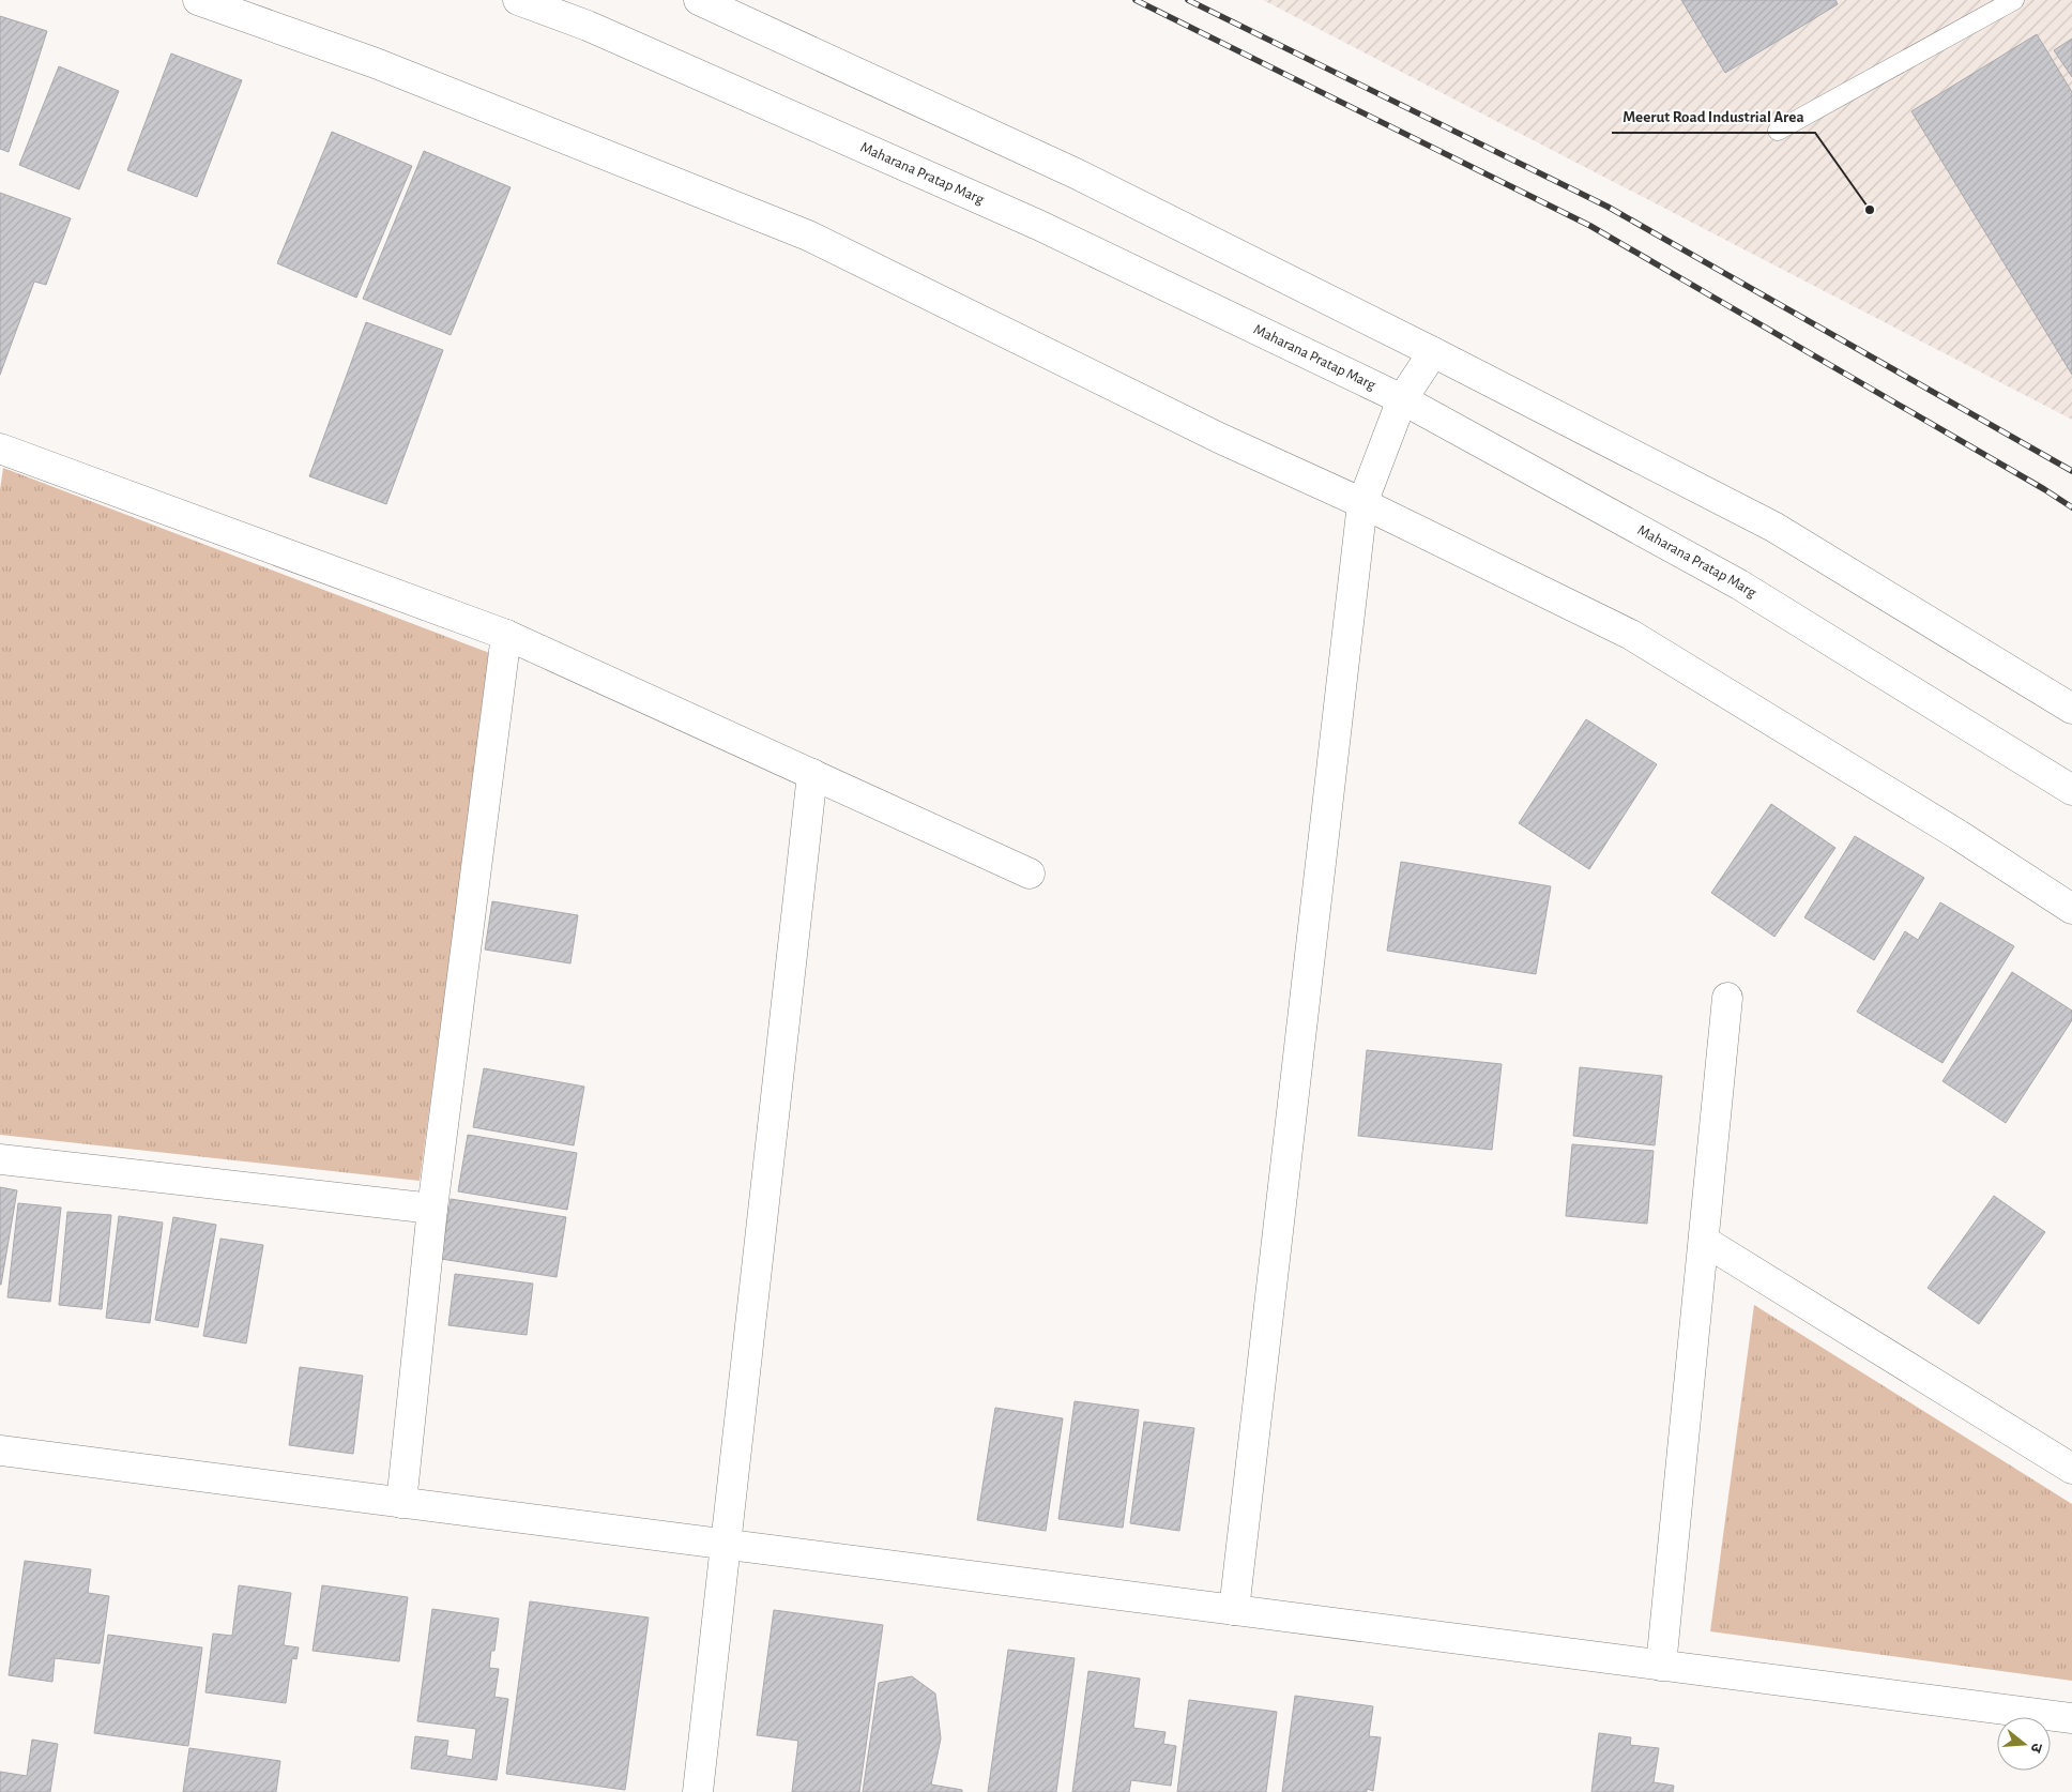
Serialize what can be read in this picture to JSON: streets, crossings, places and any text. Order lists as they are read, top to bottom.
{
  "streets": {
    "street": ["Maharana Pratap Marg"]
  },
  "places": ["Meerut Road Industrial Area"],
  "north": "right"
}
